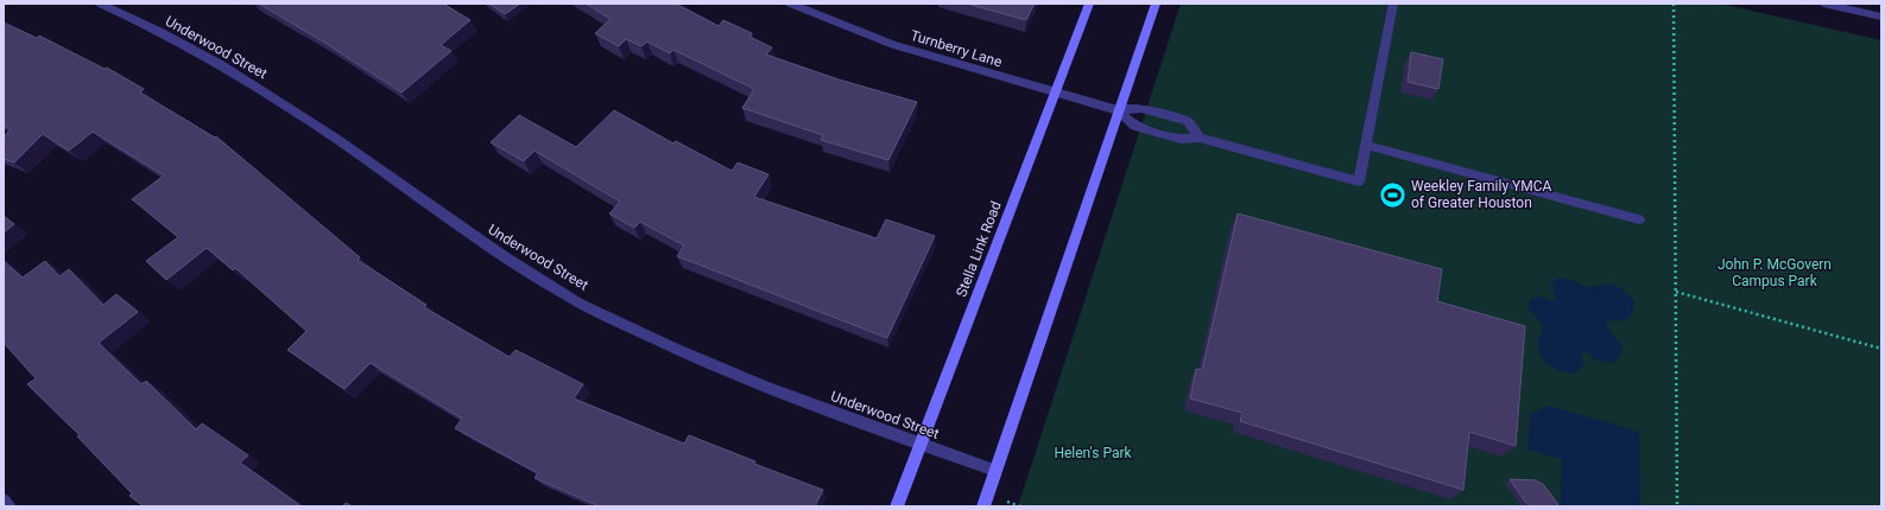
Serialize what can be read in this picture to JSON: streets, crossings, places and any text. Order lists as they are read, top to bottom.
{
  "streets": {
    "main road": ["Stella Link Road"],
    "street": ["Underwood Street", "Turnberry Lane"]
  },
  "crossings": [
    ["Underwood Street", "Stella Link Road"],
    ["Turnberry Lane", "Stella Link Road"]
  ],
  "parks": ["John P. McGovern Campus Park", "Helen's Park"],
  "places": {
    "sports": ["Weekley Family YMCA of Greater Houston"]
  }
}
